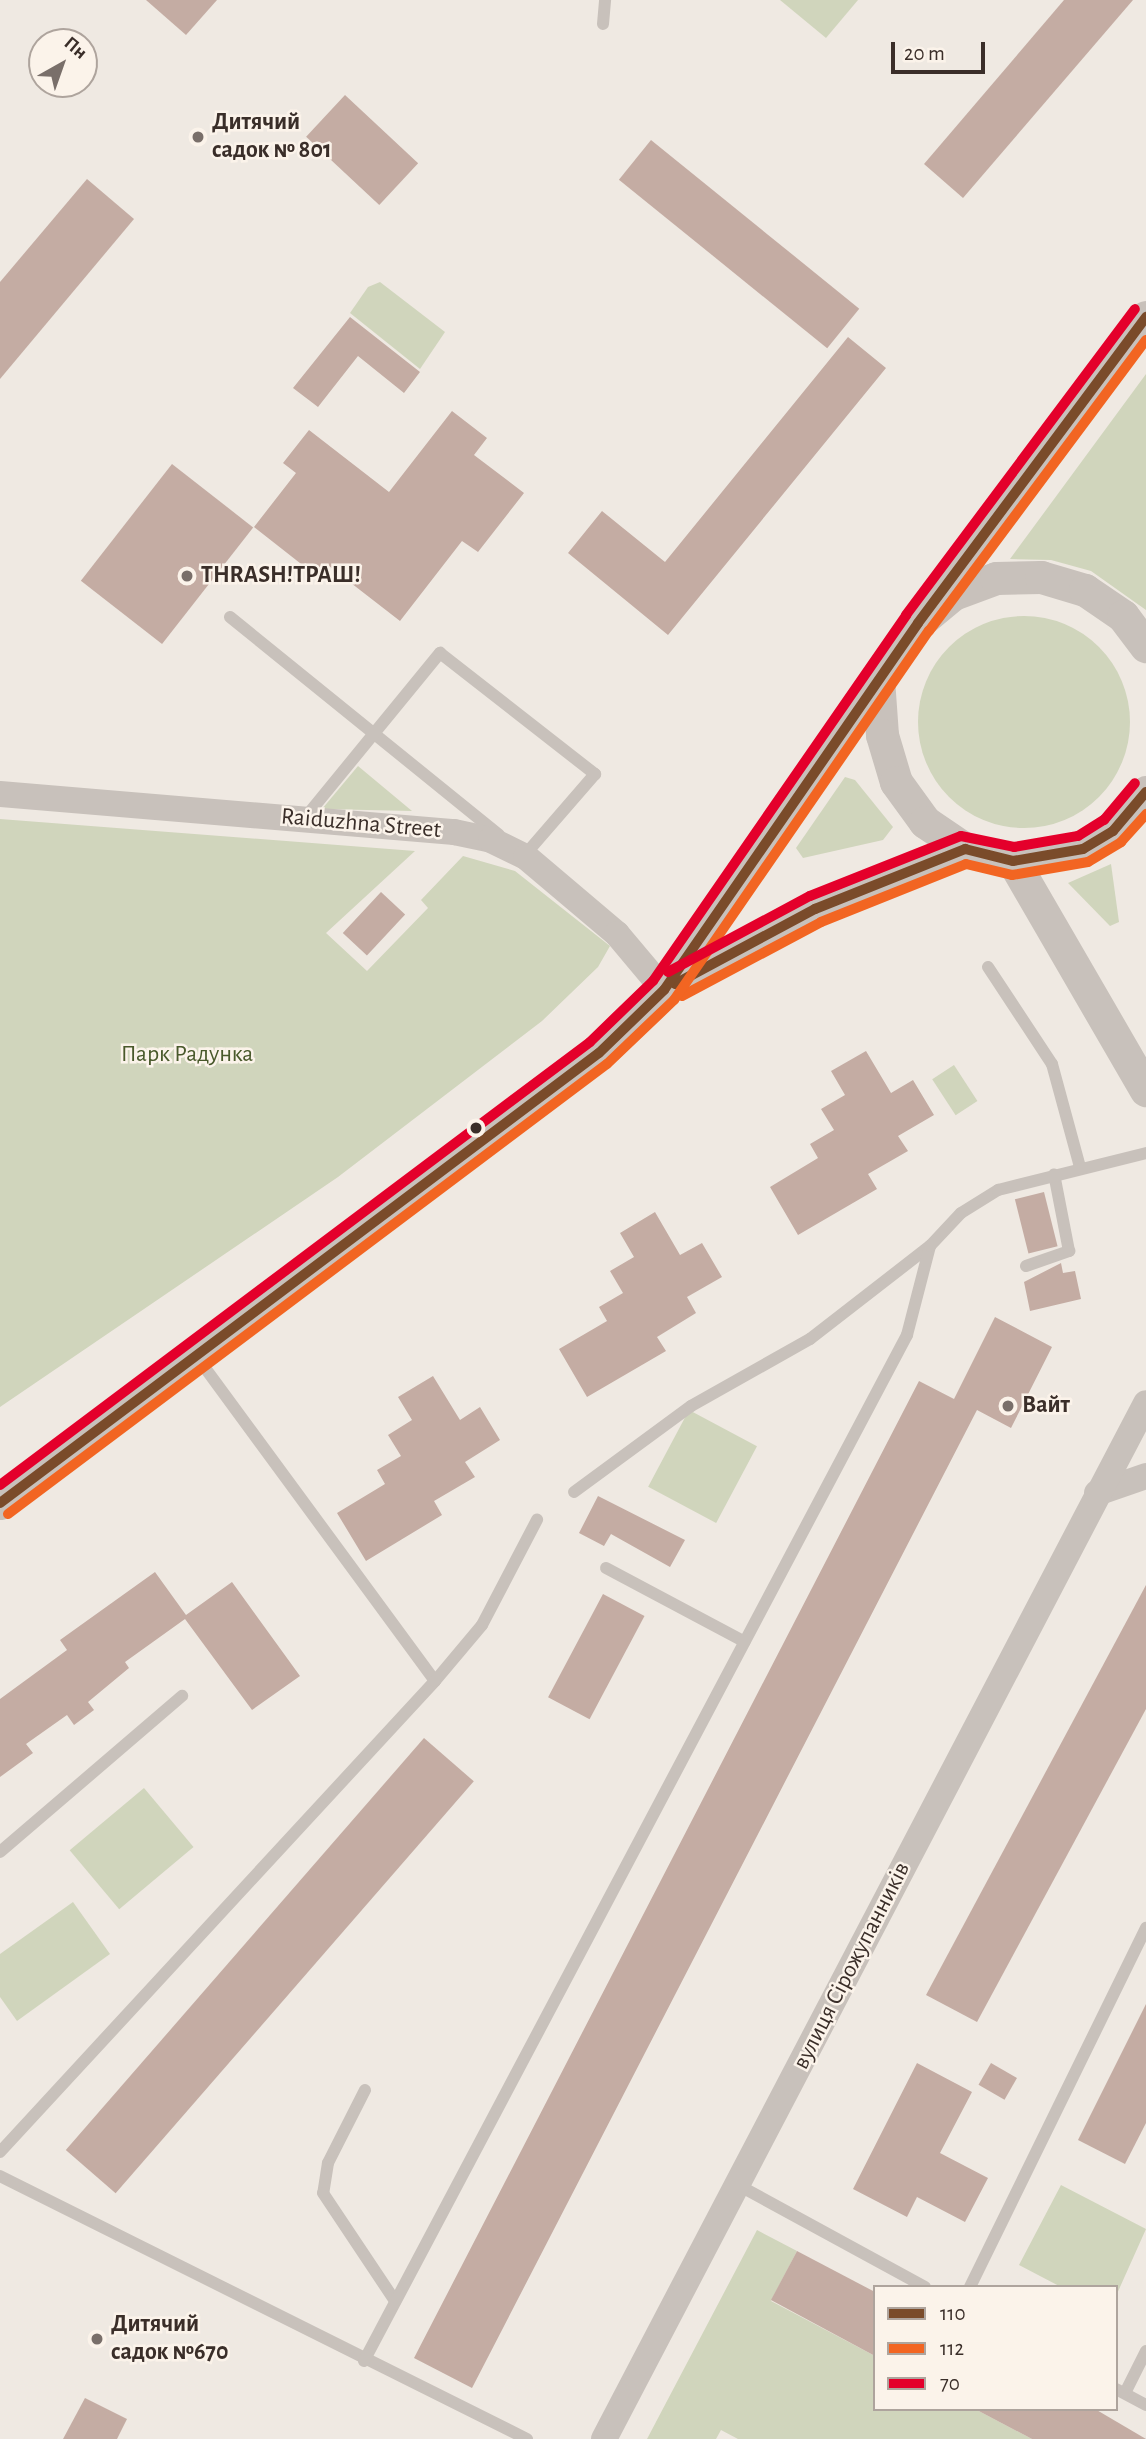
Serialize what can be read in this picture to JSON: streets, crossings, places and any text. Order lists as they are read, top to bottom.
{
  "streets": {
    "street": ["Raiduzhna Street", "вулиця Сірожупанників"]
  },
  "parks": ["Парк Радунка"],
  "places": [
    "Дитячий садок № 801",
    "ТHRASH!ТРАШ!",
    "Вайт",
    "Дитячий садок №670"
  ],
  "lines": ["transit line 70", "transit line 110", "transit line 112"],
  "legend": ["110", "112", "70"],
  "scale_bar": "20 m",
  "north": "top right"
}
